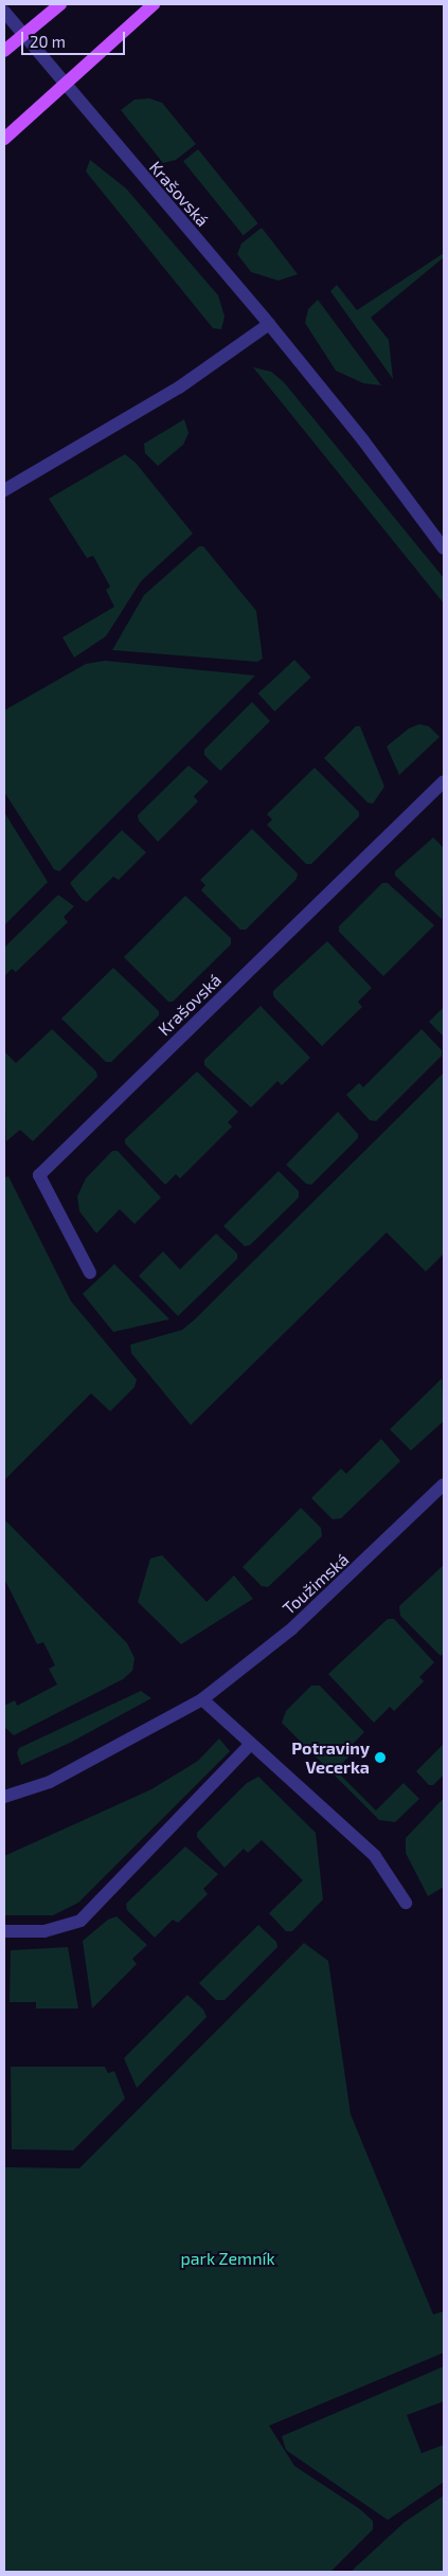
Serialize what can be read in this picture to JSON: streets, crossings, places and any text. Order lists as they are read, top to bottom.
{
  "streets": {
    "street": ["Krašovská", "Toužimská"]
  },
  "parks": ["park Zemník"],
  "places": ["Potraviny Vecerka"],
  "scale_bar": "20 m"
}
